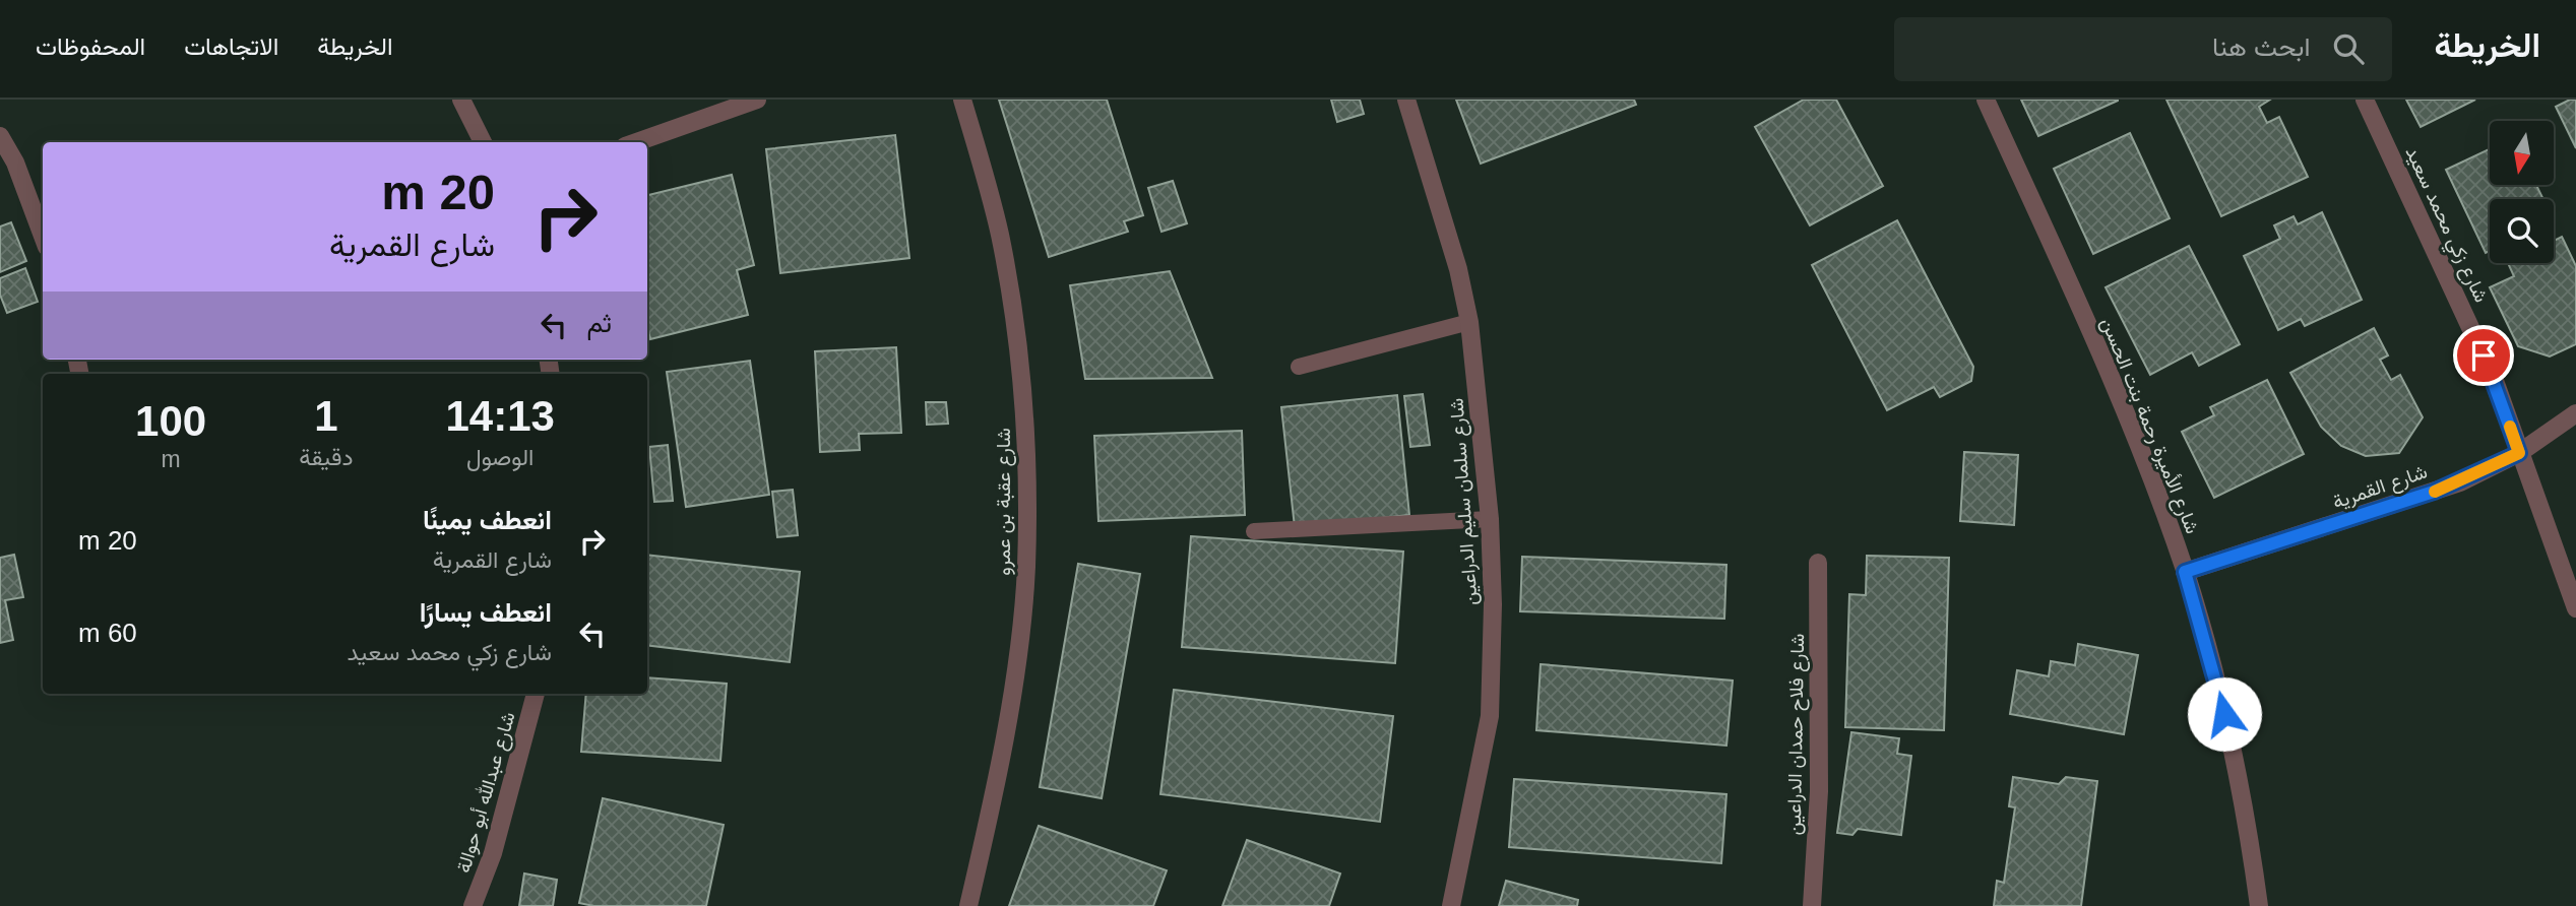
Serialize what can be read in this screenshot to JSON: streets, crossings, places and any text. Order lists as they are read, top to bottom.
{
  "streets": {
    "street": [
      "شارع زكي محمد سعيد",
      "شارع الأميرة رحمة بنت الحسن",
      "شارع القمرية",
      "شارع عقبة بن عمرو",
      "شارع سلمان سليم الدراعين",
      "شارع فلاح حمدان الدراعين",
      "شارع عبدالله أبو حوالة"
    ]
  },
  "crossings": [
    ["شارع زكي محمد سعيد", "شارع القمرية"],
    ["شارع الأميرة رحمة بنت الحسن", "شارع القمرية"]
  ],
  "north": "bottom",
  "page": {
    "header": "الخريطة",
    "search": "ابحث هنا",
    "nav": ["الخريطة", "الاتجاهات", "المحفوظات"],
    "turn": ["20 m", "شارع القمرية"],
    "then": "ثم",
    "eta": [
      "14:13",
      "الوصول",
      "1",
      "دقيقة",
      "100",
      "m"
    ],
    "list": [
      {
        "name": "انعطف يمينًا",
        "note": "شارع القمرية",
        "value": "20 m"
      },
      {
        "name": "انعطف يسارًا",
        "note": "شارع زكي محمد سعيد",
        "value": "60 m"
      }
    ]
  }
}
